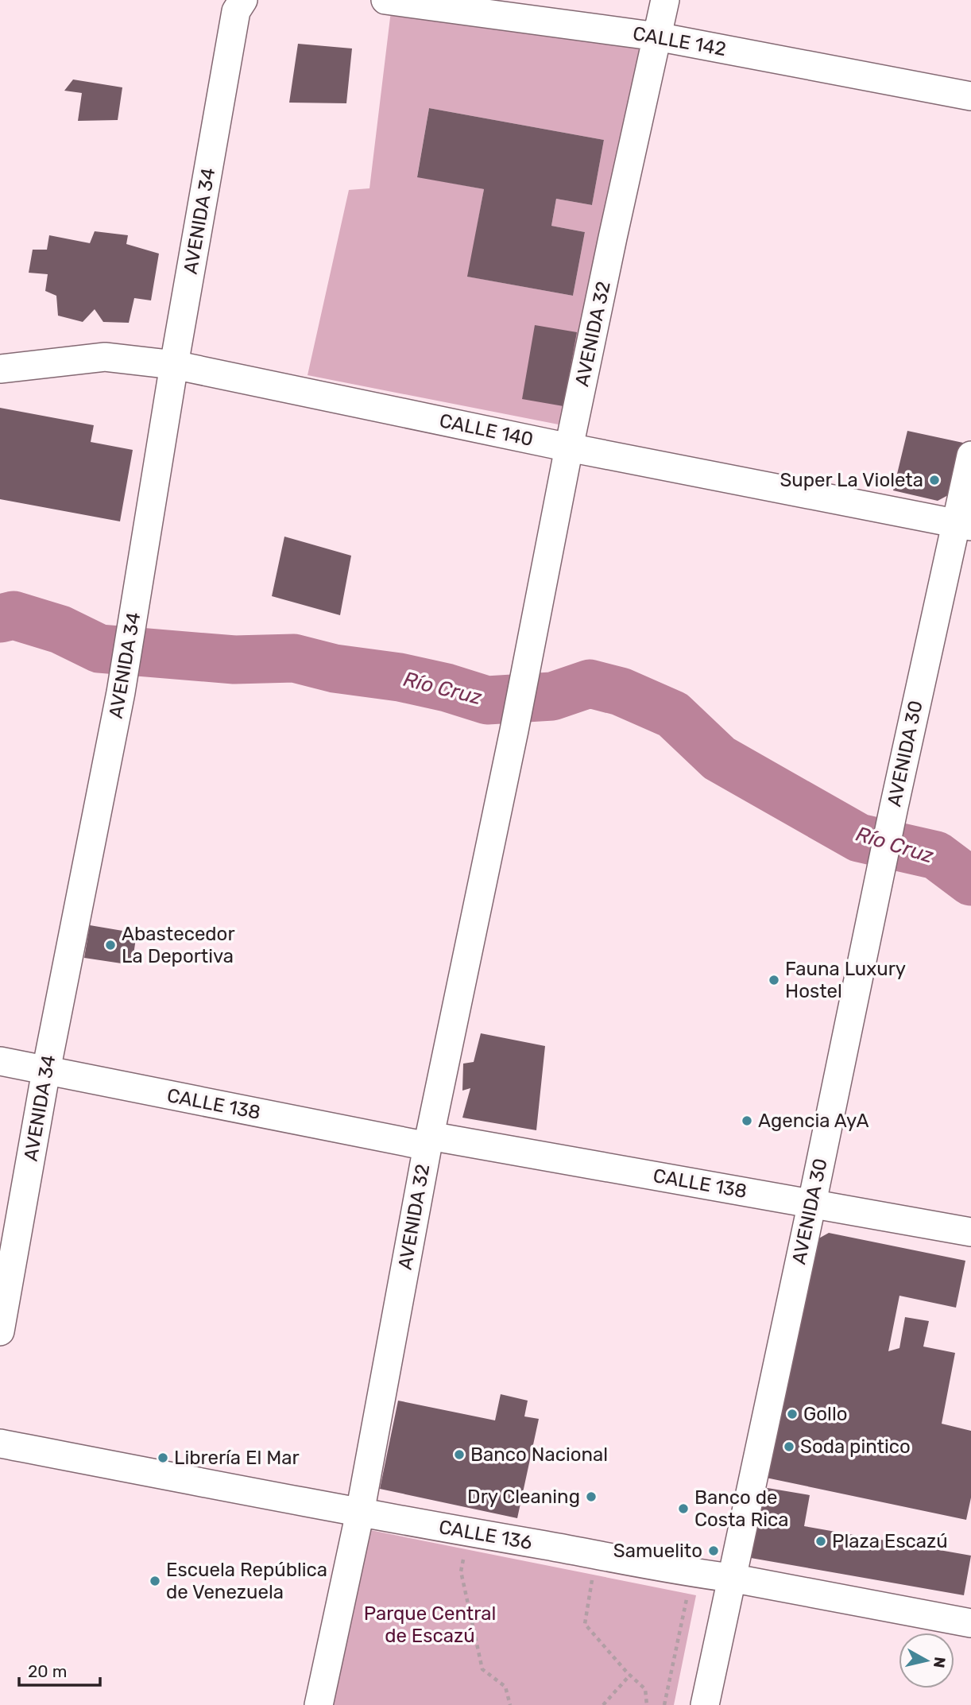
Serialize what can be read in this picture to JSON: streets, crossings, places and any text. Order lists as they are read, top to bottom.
{
  "streets": {
    "street": [
      "CALLE 142",
      "AVENIDA 34",
      "AVENIDA 32",
      "CALLE 140",
      "AVENIDA 30",
      "CALLE 138",
      "CALLE 136"
    ]
  },
  "crossings": [
    ["CALLE 142", "AVENIDA 32"],
    ["AVENIDA 34", "CALLE 140"],
    ["AVENIDA 34", "CALLE 138"],
    ["AVENIDA 32", "CALLE 140"],
    ["AVENIDA 32", "CALLE 138"],
    ["AVENIDA 32", "CALLE 136"],
    ["CALLE 140", "AVENIDA 30"],
    ["AVENIDA 30", "CALLE 138"],
    ["AVENIDA 30", "CALLE 136"]
  ],
  "water": ["Río Cruz"],
  "parks": ["Parque Central de Escazú"],
  "places": [
    "Super La Violeta",
    "Abastecedor La Deportiva",
    "Fauna Luxury Hostel",
    "Agencia AyA",
    "Gollo",
    "Soda pintico",
    "Banco Nacional",
    "Librería El Mar",
    "Dry Cleaning",
    "Banco de Costa Rica",
    "Plaza Escazú",
    "Samuelito",
    "Escuela República de Venezuela"
  ],
  "scale_bar": "20 m",
  "north": "right"
}
